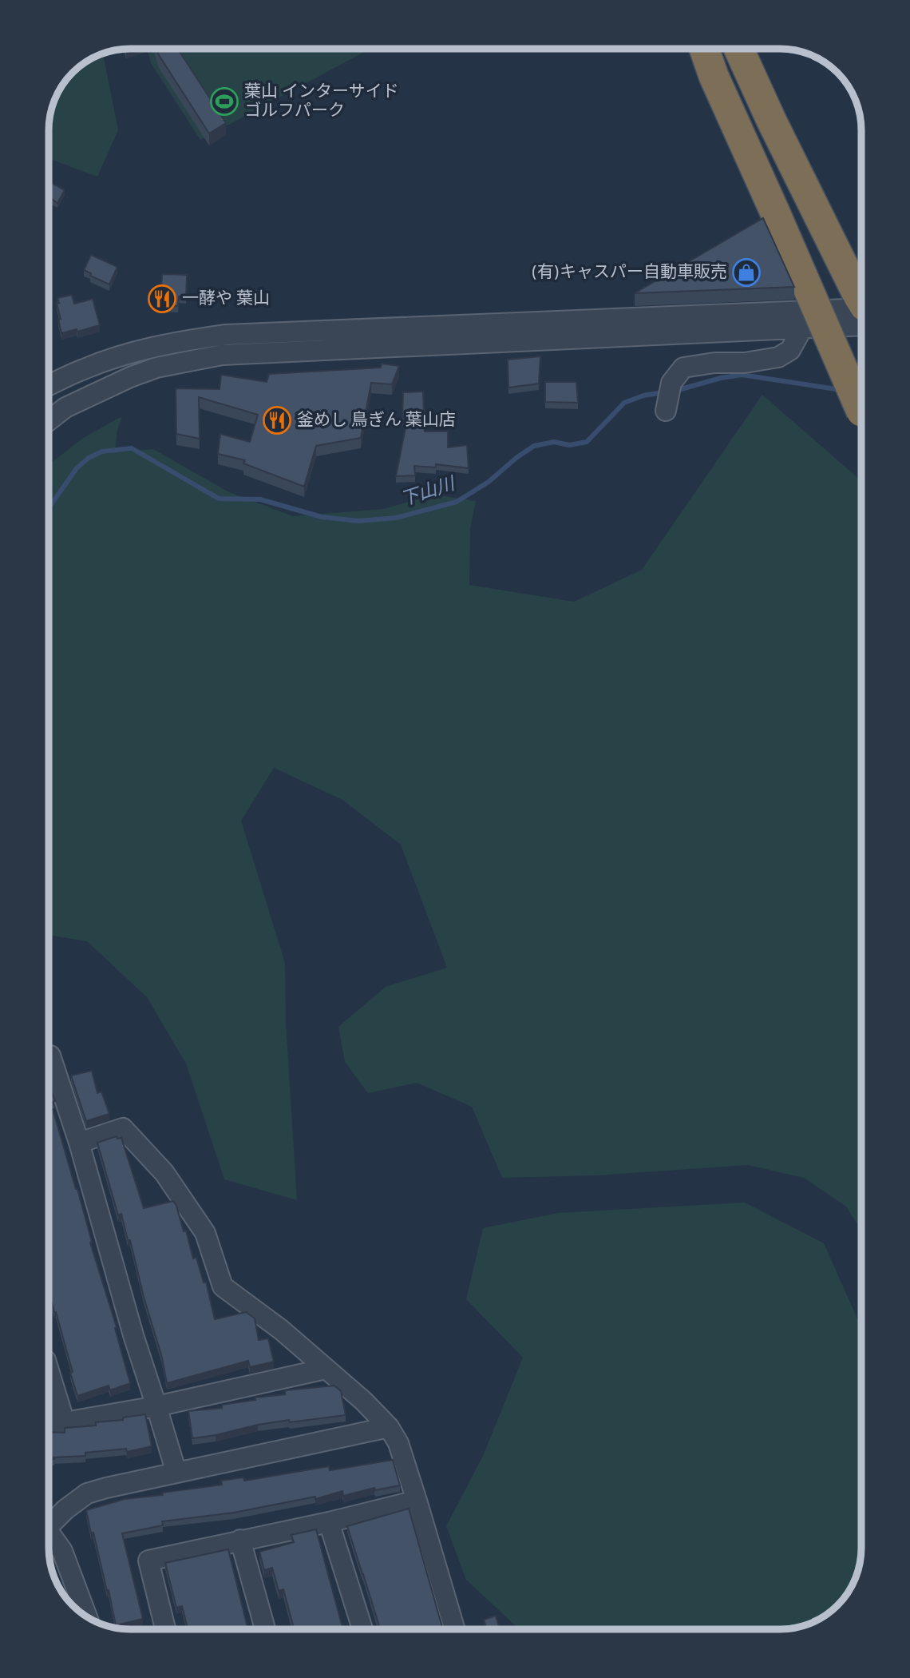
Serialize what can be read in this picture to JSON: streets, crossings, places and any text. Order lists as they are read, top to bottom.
{
  "water": ["下山川"],
  "places": {
    "sports": ["葉山 インターサイド ゴルフパーク"],
    "shop": ["(有)キャスパー自動車販売"],
    "restaurant": ["一酵や 葉山", "釜めし 鳥ぎん 葉山店"]
  }
}
